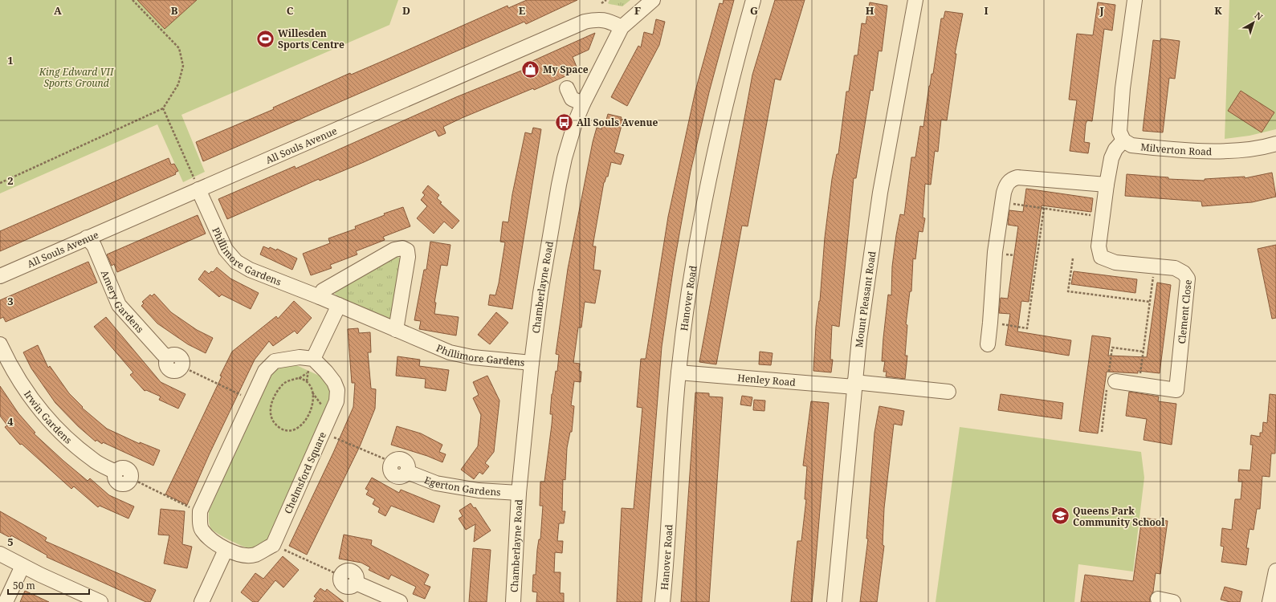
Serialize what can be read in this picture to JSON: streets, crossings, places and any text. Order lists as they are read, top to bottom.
{
  "streets": {
    "street": [
      "All Souls Avenue",
      "Milverton Road",
      "Phillimore Gardens",
      "Chamberlayne Road",
      "Hanover Road",
      "Mount Pleasant Road",
      "Amery Gardens",
      "Clement Close",
      "Henley Road",
      "Irwin Gardens",
      "Chelmsford Square",
      "Egerton Gardens"
    ]
  },
  "crossings": [
    ["All Souls Avenue", "Phillimore Gardens"],
    ["All Souls Avenue", "Chamberlayne Road"],
    ["All Souls Avenue", "Amery Gardens"],
    ["Milverton Road", "Clement Close"],
    ["Phillimore Gardens", "Chamberlayne Road"],
    ["Chamberlayne Road", "Egerton Gardens"],
    ["Hanover Road", "Henley Road"],
    ["Mount Pleasant Road", "Henley Road"]
  ],
  "parks": ["King Edward VII Sports Ground"],
  "places": {
    "sports": ["Willesden Sports Centre"],
    "shop": ["My Space"],
    "bus stop": ["All Souls Avenue"],
    "school or university": ["Queens Park Community School"]
  },
  "scale_bar": "50 m",
  "north": "top right",
  "grid": {
    "columns": [
      "A",
      "B",
      "C",
      "D",
      "E",
      "F",
      "G",
      "H",
      "I",
      "J",
      "K"
    ],
    "rows": [
      "1",
      "2",
      "3",
      "4",
      "5"
    ]
  }
}
